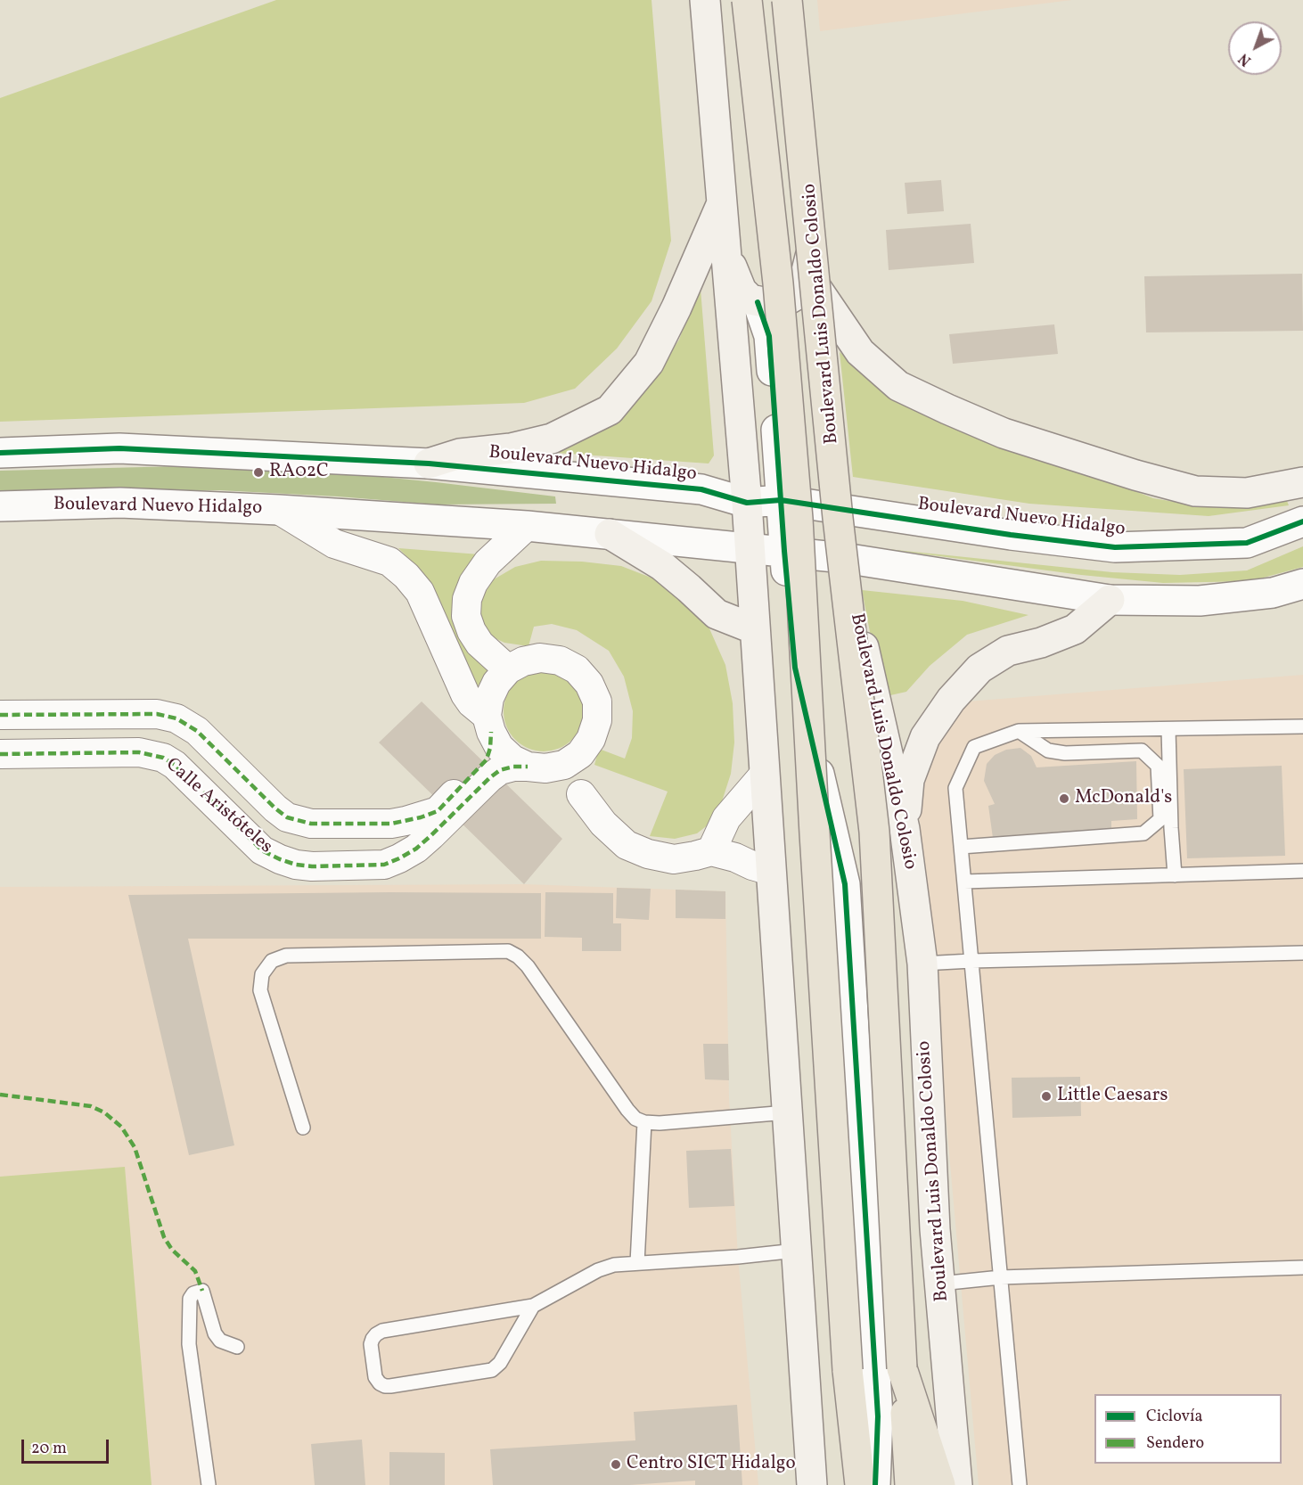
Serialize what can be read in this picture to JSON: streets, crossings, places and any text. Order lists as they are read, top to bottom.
{
  "streets": {
    "main road": ["Boulevard Luis Donaldo Colosio"],
    "street": ["Boulevard Nuevo Hidalgo", "Calle Aristóteles"]
  },
  "crossings": [
    ["Boulevard Luis Donaldo Colosio", "Boulevard Nuevo Hidalgo"]
  ],
  "places": [
    "RA02C",
    "McDonald's",
    "Little Caesars",
    "Centro SICT Hidalgo"
  ],
  "legend": ["Ciclovía", "Sendero"],
  "scale_bar": "20 m",
  "north": "bottom left"
}
